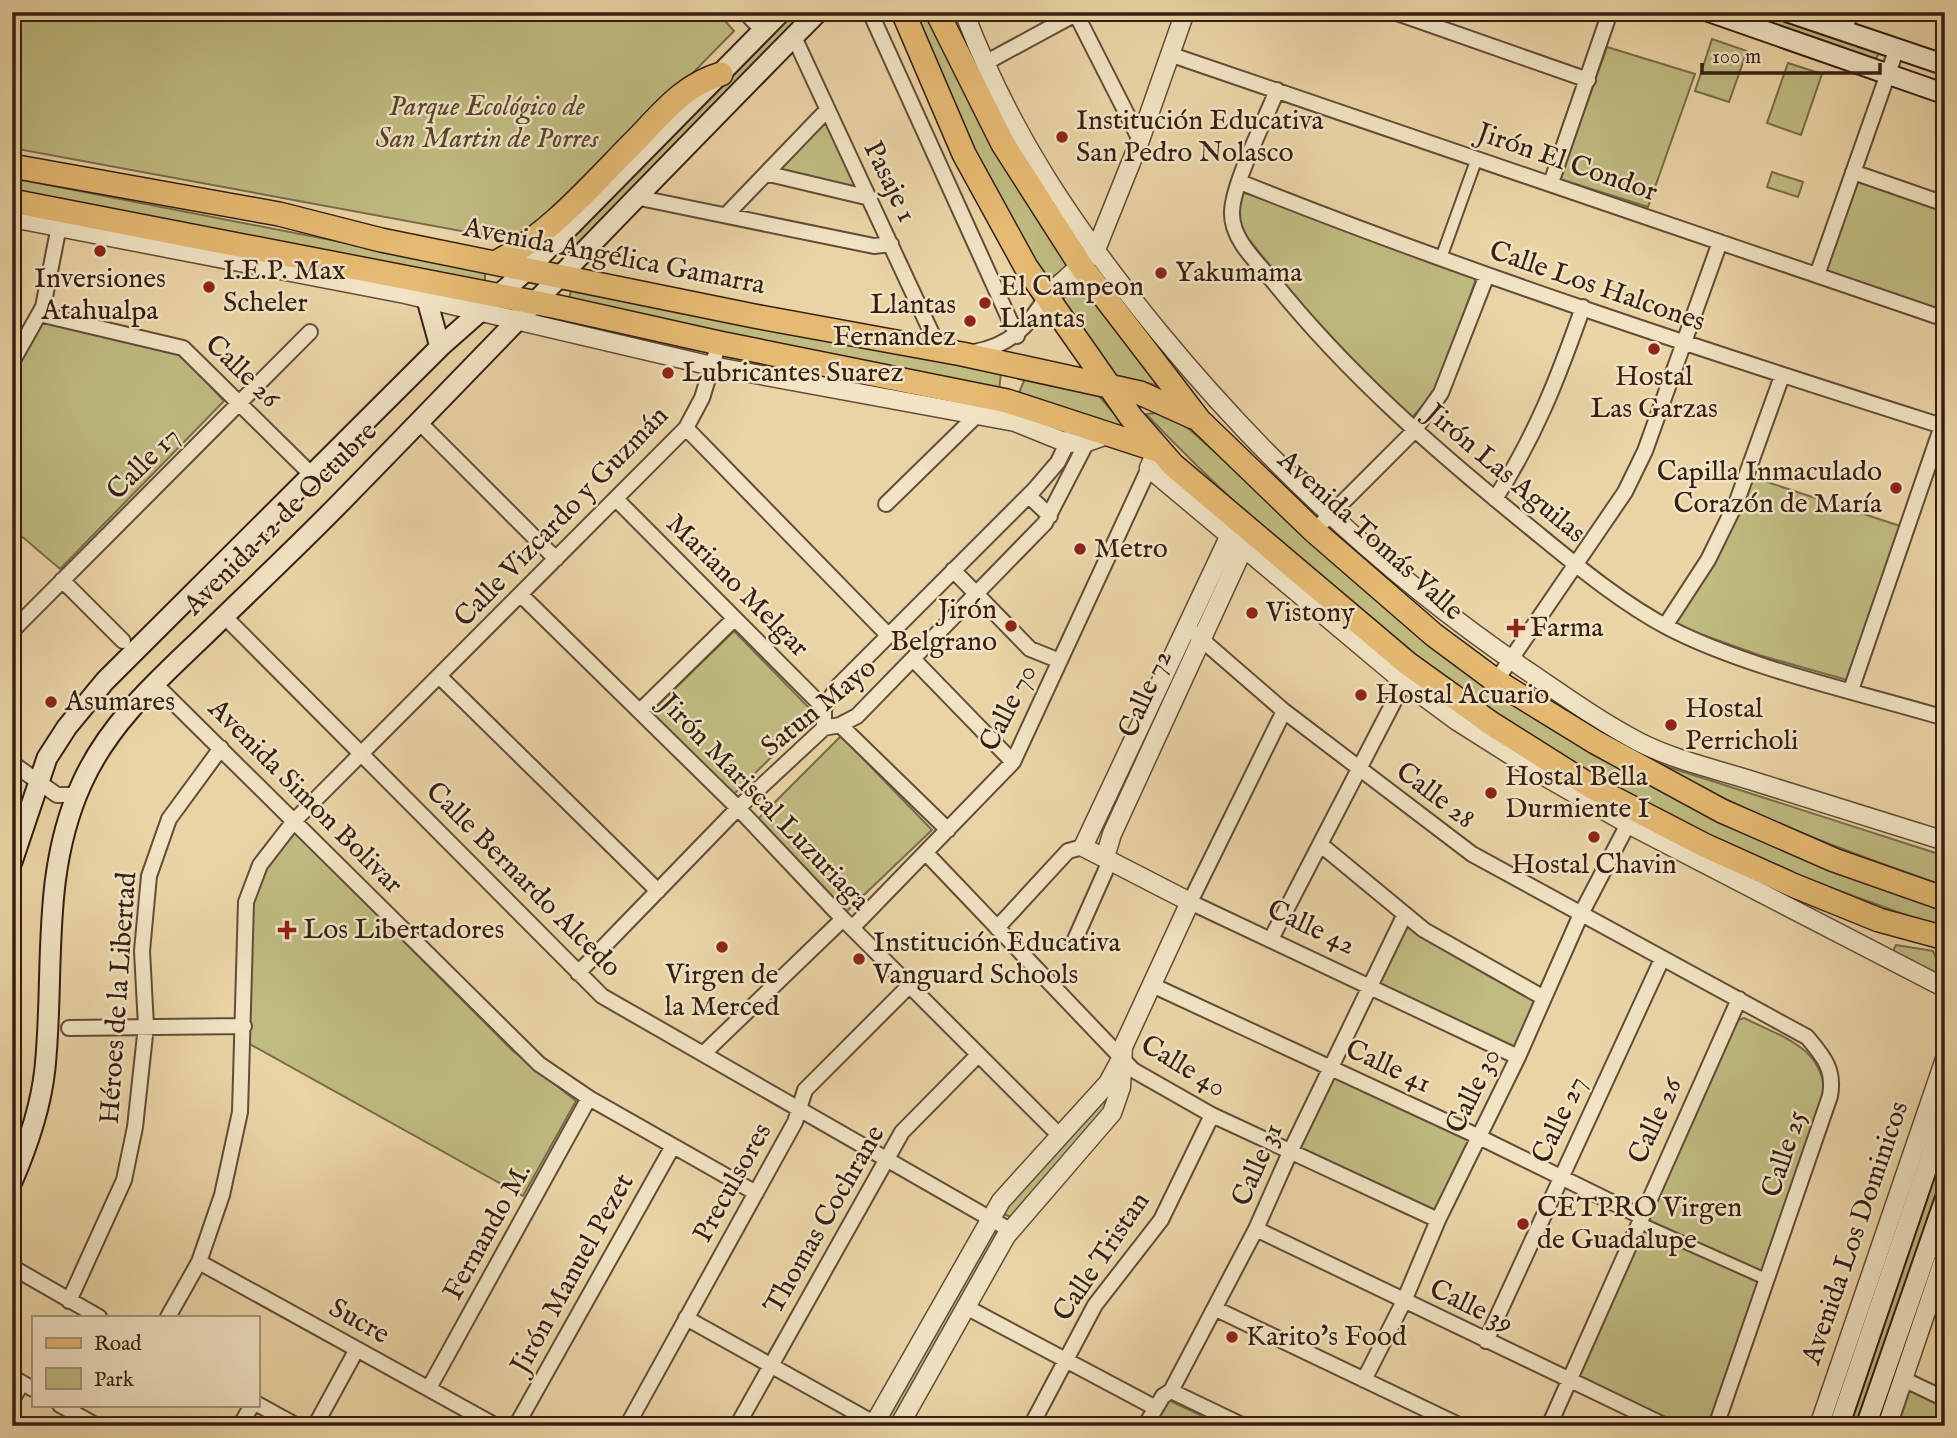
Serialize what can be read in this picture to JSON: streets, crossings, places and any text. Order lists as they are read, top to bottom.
{
  "streets": {
    "main road": [
      "Avenida Angélica Gamarra",
      "Avenida 12 de Octubre",
      "Avenida Tomás Valle",
      "Avenida Los Dominicos"
    ],
    "street": [
      "Jirón El Condor",
      "Pasaje 1",
      "Calle Los Halcones",
      "Calle 26",
      "Calle 17",
      "Jirón Las Aguilas",
      "Calle Vizcardo y Guzmán",
      "Mariano Melgar",
      "Calle 72",
      "Satun Mayo",
      "Calle 70",
      "Calle 28",
      "Avenida Simon Bolivar",
      "Jirón Mariscal Luzuriaga",
      "Calle Bernardo Alcedo",
      "Calle 42",
      "Héroes de la Libertad",
      "Calle 40",
      "Calle 41",
      "Calle 30",
      "Calle 27",
      "Calle 25",
      "Calle 31",
      "Preculsores",
      "Thomas Cochrane",
      "Fernando M.",
      "Calle Tristan",
      "Jirón Manuel Pezet",
      "Calle 39",
      "Sucre"
    ]
  },
  "crossings": [
    ["Jirón El Condor", "Jirón Las Aguilas"],
    ["Pasaje 1", "Avenida Angélica Gamarra"],
    ["Pasaje 1", "Avenida 12 de Octubre"],
    ["Avenida Angélica Gamarra", "Avenida 12 de Octubre"],
    ["Avenida Angélica Gamarra", "Avenida Tomás Valle"],
    ["Calle Los Halcones", "Jirón Las Aguilas"],
    ["Calle 26", "Calle 17"],
    ["Calle 26", "Avenida 12 de Octubre"],
    ["Calle 26", "Calle 28"],
    ["Calle 26", "Calle 41"],
    ["Calle 26", "Calle 39"],
    ["Calle Vizcardo y Guzmán", "Mariano Melgar"],
    ["Calle Vizcardo y Guzmán", "Avenida Simon Bolivar"],
    ["Calle Vizcardo y Guzmán", "Jirón Mariscal Luzuriaga"],
    ["Calle Vizcardo y Guzmán", "Calle Bernardo Alcedo"],
    ["Calle Vizcardo y Guzmán", "Sucre"],
    ["Avenida 12 de Octubre", "Avenida Simon Bolivar"],
    ["Avenida 12 de Octubre", "Calle Bernardo Alcedo"],
    ["Calle 72", "Calle 28"],
    ["Calle 72", "Calle 42"],
    ["Satun Mayo", "Jirón Mariscal Luzuriaga"],
    ["Satun Mayo", "Calle Bernardo Alcedo"],
    ["Calle 70", "Jirón Mariscal Luzuriaga"],
    ["Calle 70", "Calle Bernardo Alcedo"],
    ["Calle 70", "Calle 40"],
    ["Calle 28", "Calle 30"],
    ["Calle 28", "Calle 27"],
    ["Calle 28", "Calle 25"],
    ["Avenida Simon Bolivar", "Héroes de la Libertad"],
    ["Avenida Simon Bolivar", "Preculsores"],
    ["Avenida Simon Bolivar", "Fernando M."],
    ["Avenida Simon Bolivar", "Jirón Manuel Pezet"],
    ["Jirón Mariscal Luzuriaga", "Preculsores"],
    ["Jirón Mariscal Luzuriaga", "Thomas Cochrane"],
    ["Calle Bernardo Alcedo", "Preculsores"],
    ["Calle Bernardo Alcedo", "Thomas Cochrane"],
    ["Calle 42", "Calle 30"],
    ["Calle 42", "Calle 31"],
    ["Calle 40", "Calle 30"],
    ["Calle 40", "Calle 31"],
    ["Calle 40", "Calle Tristan"],
    ["Calle 41", "Calle 30"],
    ["Calle 41", "Calle 27"],
    ["Calle 41", "Calle 31"],
    ["Calle 30", "Calle 39"],
    ["Calle 27", "Calle 39"],
    ["Calle 31", "Calle 39"],
    ["Fernando M.", "Sucre"]
  ],
  "parks": ["Parque Ecológico de San Martin de Porres"],
  "places": {
    "other": [
      "Institución Educativa San Pedro Nolasco",
      "Inversiones Atahualpa",
      "Yakumama",
      "I.E.P. Max Scheler",
      "El Campeon Llantas",
      "Llantas Fernandez",
      "Hostal Las Garzas",
      "Lubricantes Suarez",
      "Capilla Inmaculado Corazón de María",
      "Metro",
      "Vistony",
      "Jirón Belgrano",
      "Hostal Acuario",
      "Asumares",
      "Hostal Perricholi",
      "Hostal Bella Durmiente I",
      "Hostal Chavin",
      "Virgen de la Merced",
      "Institución Educativa Vanguard Schools",
      "CETPRO Virgen de Guadalupe",
      "Karito's Food"
    ],
    "health": ["Farma", "Los Libertadores"]
  },
  "legend": ["Road", "Park"],
  "scale_bar": "100 m"
}
